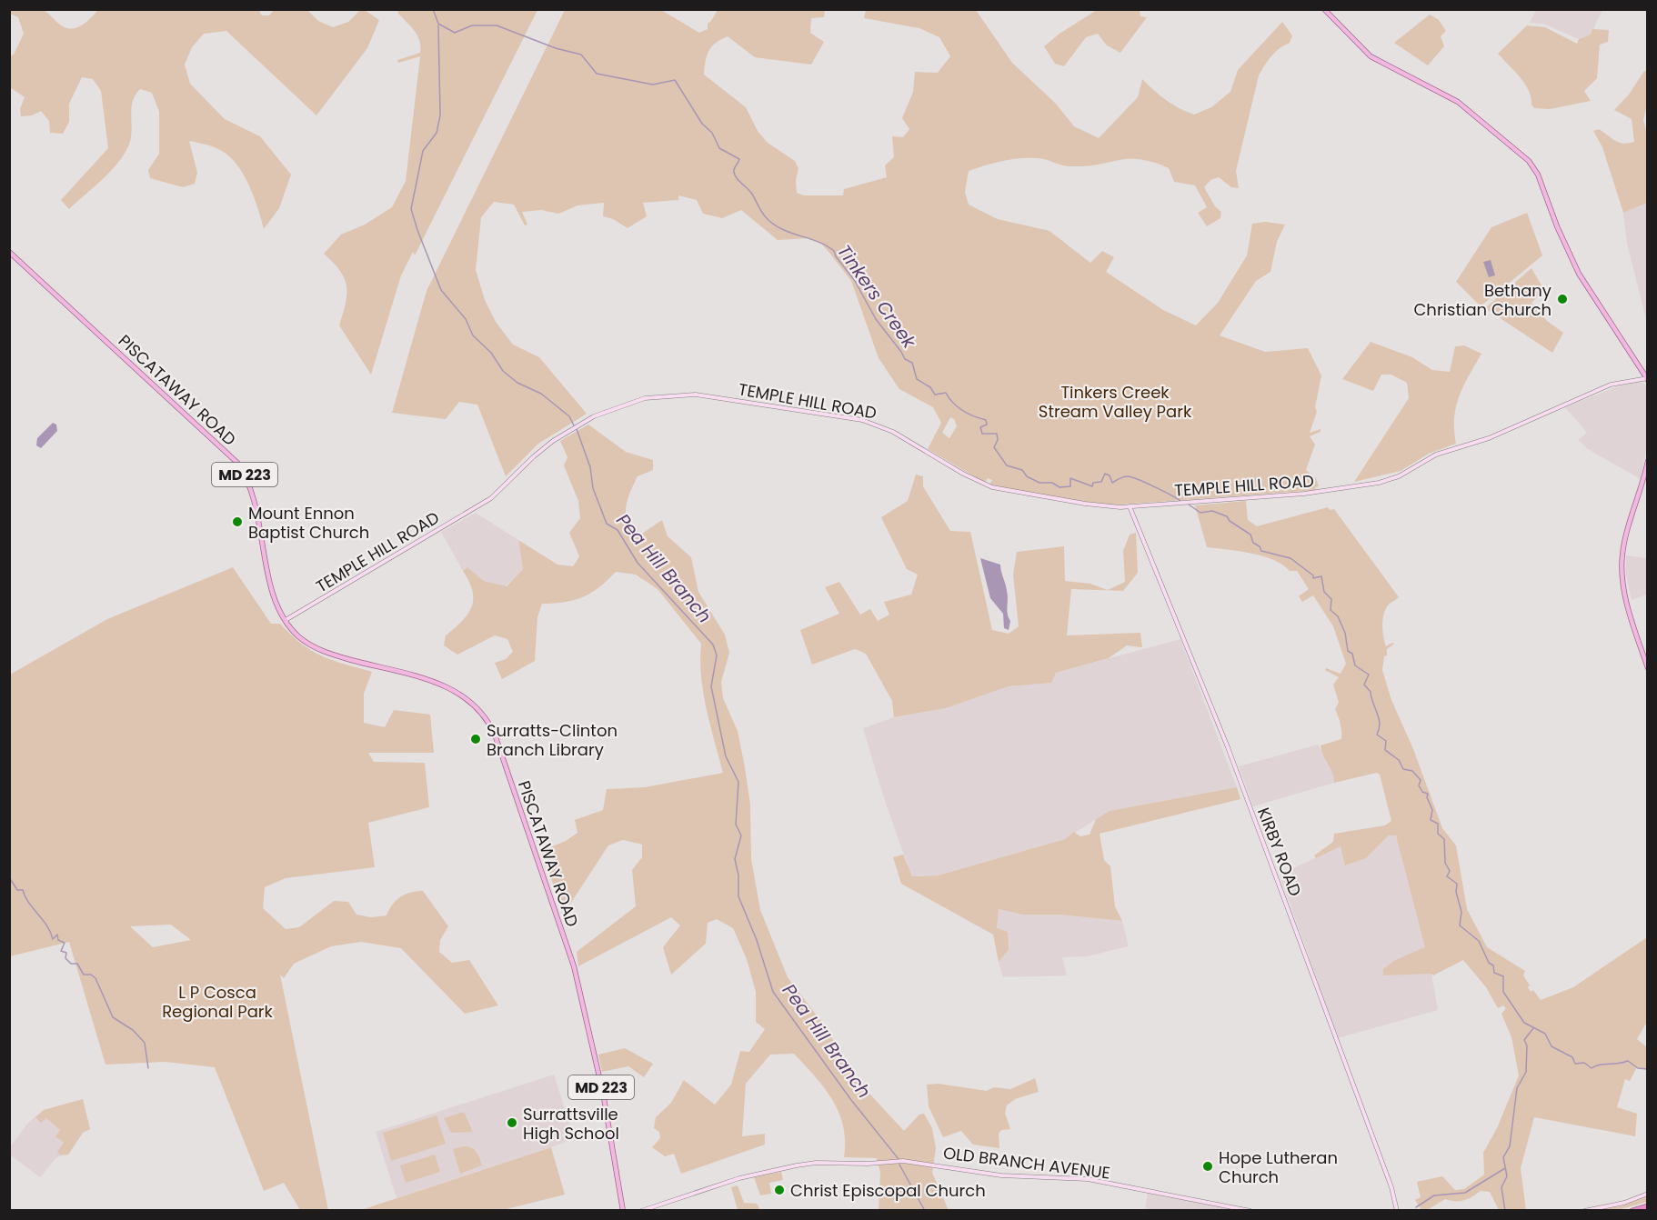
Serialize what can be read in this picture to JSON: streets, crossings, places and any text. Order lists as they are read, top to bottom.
{
  "streets": {
    "main road": [
      "PISCATAWAY ROAD",
      "TEMPLE HILL ROAD",
      "MD 223",
      "KIRBY ROAD",
      "OLD BRANCH AVENUE"
    ]
  },
  "crossings": [
    ["PISCATAWAY ROAD", "TEMPLE HILL ROAD"],
    ["TEMPLE HILL ROAD", "KIRBY ROAD"]
  ],
  "water": ["Tinkers Creek", "Pea Hill Branch"],
  "parks": ["Tinkers Creek Stream Valley Park", "L P Cosca Regional Park"],
  "places": [
    "Bethany Christian Church",
    "Mount Ennon Baptist Church",
    "Surratts-Clinton Branch Library",
    "Surrattsville High School",
    "Hope Lutheran Church",
    "Christ Episcopal Church"
  ]
}
